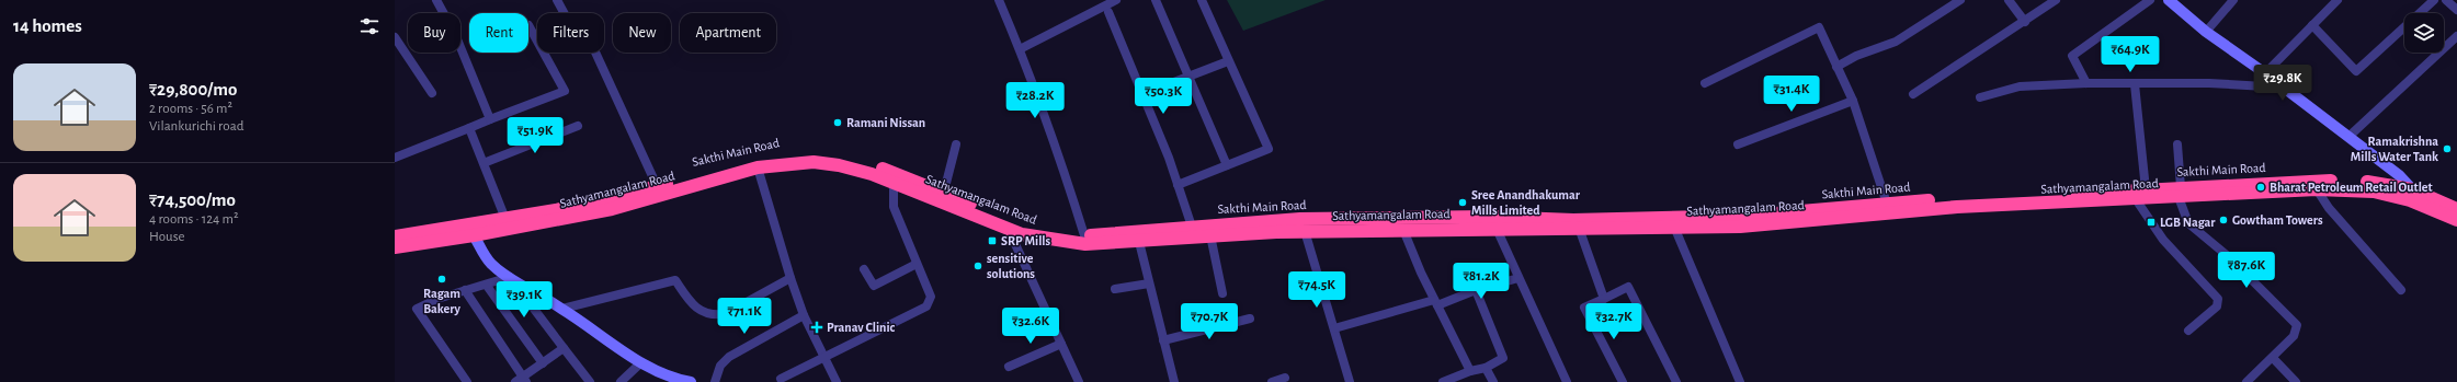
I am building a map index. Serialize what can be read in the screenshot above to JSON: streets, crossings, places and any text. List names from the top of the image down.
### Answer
{
  "streets": {
    "highway": ["Sakthi Main Road", "Sathyamangalam Road"]
  },
  "crossings": [
    ["Sakthi Main Road", "Sathyamangalam Road"]
  ],
  "places": {
    "other": [
      "Ramani Nissan",
      "Ramakrishna Mills Water Tank",
      "Bharat Petroleum Retail Outlet",
      "Sree Anandhakumar Mills Limited",
      "Gowtham Towers",
      "sensitive solutions",
      "Ragam Bakery"
    ],
    "transit": ["LGB Nagar", "SRP Mills"],
    "health": ["Pranav Clinic"]
  },
  "page": {
    "heading": "14 homes",
    "chip": [
      "Buy",
      "Rent",
      "Filters",
      "New",
      "Apartment"
    ],
    "price": [
      "₹64.9K",
      "₹29.8K",
      "₹31.4K",
      "₹50.3K",
      "₹28.2K",
      "₹51.9K",
      "₹87.6K",
      "₹81.2K",
      "₹74.5K",
      "₹39.1K",
      "₹71.1K",
      "₹70.7K",
      "₹32.7K",
      "₹32.6K"
    ],
    "list": [
      {
        "name": "₹29,800/mo",
        "note": "2 rooms · 56 m² · Vilankurichi road"
      },
      {
        "name": "₹74,500/mo",
        "note": "4 rooms · 124 m² · House"
      }
    ]
  }
}
